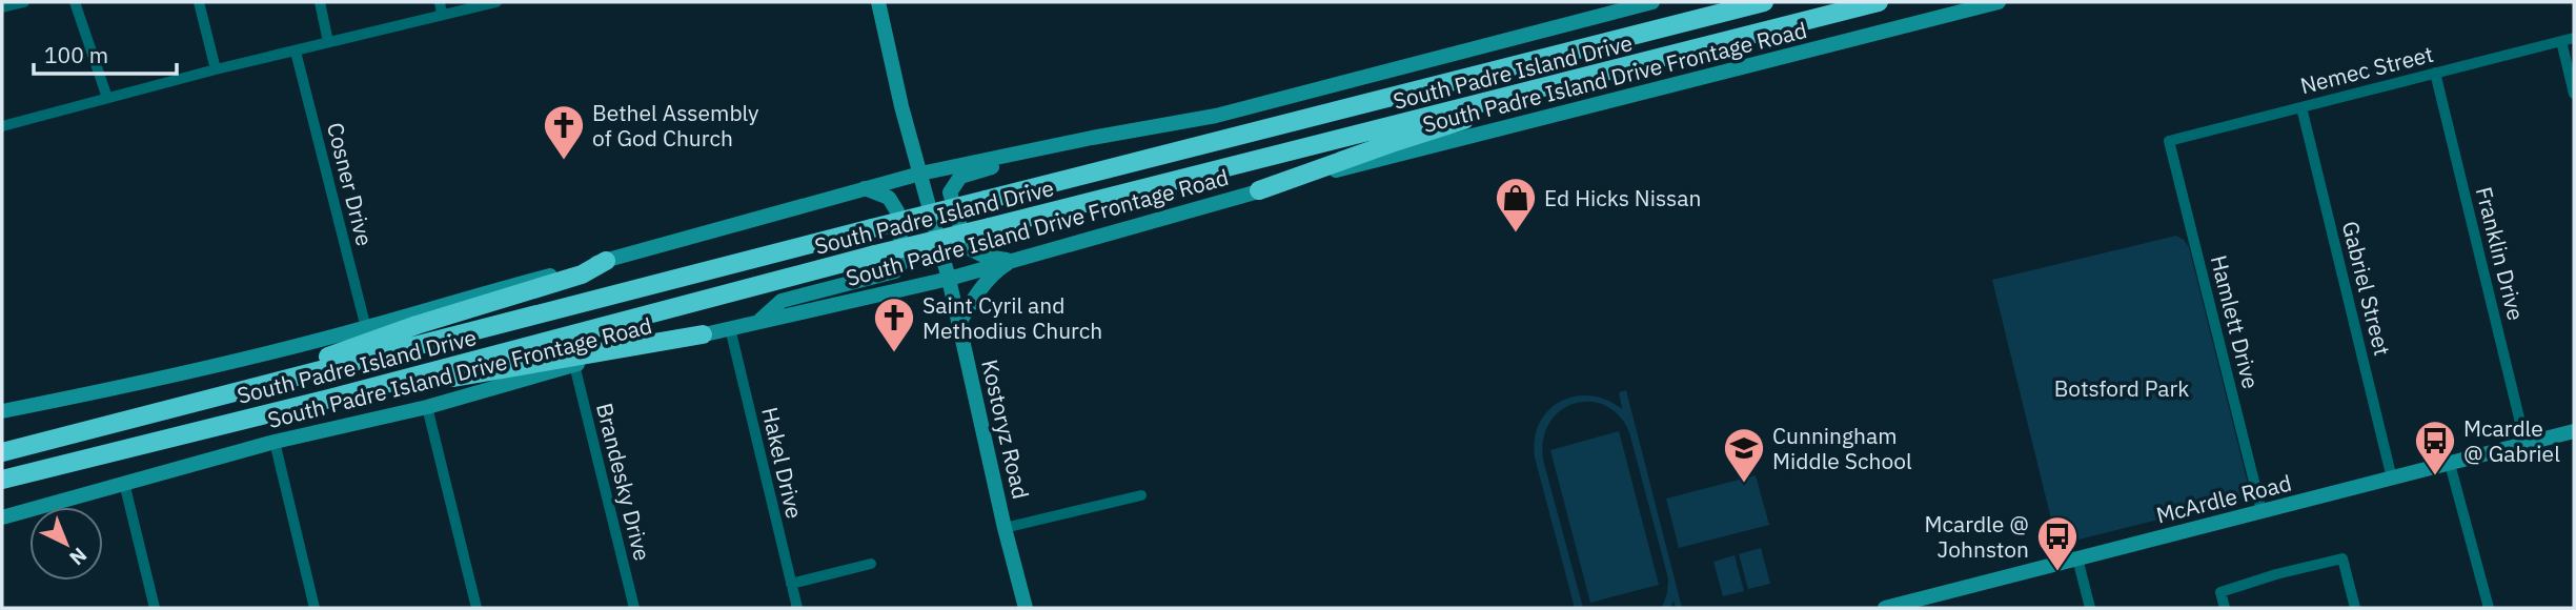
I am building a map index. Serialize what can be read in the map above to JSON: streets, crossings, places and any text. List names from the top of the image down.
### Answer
{
  "streets": {
    "highway": ["South Padre Island Drive"],
    "main road": ["South Padre Island Drive Frontage Road", "Kostoryz Road", "McArdle Road"],
    "street": [
      "Nemec Street",
      "Cosner Drive",
      "Franklin Drive",
      "Gabriel Street",
      "Hamlett Drive",
      "Hakel Drive",
      "Brandesky Drive"
    ]
  },
  "crossings": [
    ["Nemec Street", "Franklin Drive"],
    ["Nemec Street", "Gabriel Street"],
    ["Nemec Street", "Hamlett Drive"],
    ["South Padre Island Drive Frontage Road", "Kostoryz Road"],
    ["South Padre Island Drive Frontage Road", "Hakel Drive"],
    ["South Padre Island Drive Frontage Road", "Brandesky Drive"],
    ["Franklin Drive", "McArdle Road"],
    ["Gabriel Street", "McArdle Road"],
    ["Hamlett Drive", "McArdle Road"]
  ],
  "parks": ["Botsford Park"],
  "places": {
    "church": ["Bethel Assembly of God Church", "Saint Cyril and Methodius Church"],
    "shop": ["Ed Hicks Nissan"],
    "bus stop": ["Mcardle @ Gabriel", "Mcardle @ Johnston"],
    "school or university": ["Cunningham Middle School"]
  },
  "scale_bar": "100 m",
  "north": "bottom right"
}
